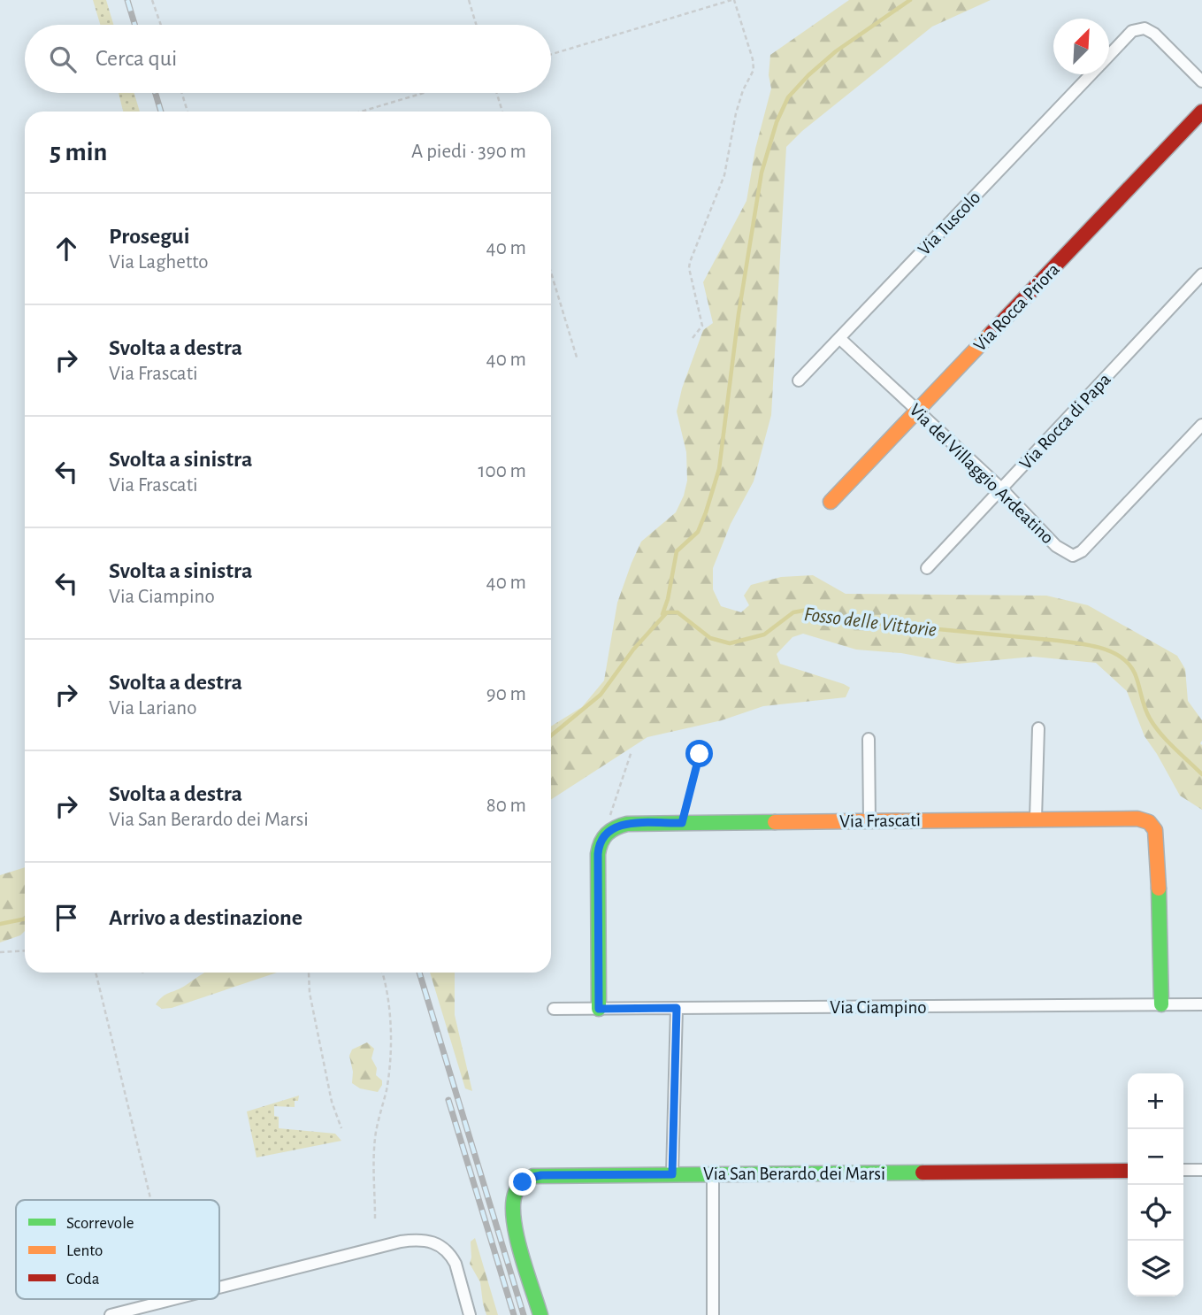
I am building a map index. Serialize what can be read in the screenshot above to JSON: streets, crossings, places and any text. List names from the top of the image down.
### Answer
{
  "streets": {
    "street": [
      "Via Tuscolo",
      "Via Rocca Priora",
      "Via Rocca di Papa",
      "Via del Villaggio Ardeatino",
      "Via Frascati",
      "Via Ciampino",
      "Via San Berardo dei Marsi"
    ]
  },
  "crossings": [
    ["Via Tuscolo", "Via del Villaggio Ardeatino"],
    ["Via Rocca Priora", "Via del Villaggio Ardeatino"],
    ["Via Rocca di Papa", "Via del Villaggio Ardeatino"],
    ["Via Frascati", "Via Ciampino"]
  ],
  "water": ["Fosso delle Vittorie"],
  "legend": ["Scorrevole", "Lento", "Coda"],
  "north": "top right",
  "page": {
    "search": "Cerca qui",
    "heading": ["5 min", "A piedi · 390 m"],
    "list": [
      ["Prosegui", "Via Laghetto", "40 m"],
      ["Svolta a destra", "Via Frascati", "40 m"],
      ["Svolta a sinistra", "Via Frascati", "100 m"],
      ["Svolta a sinistra", "Via Ciampino", "40 m"],
      ["Svolta a destra", "Via Lariano", "90 m"],
      ["Svolta a destra", "Via San Berardo dei Marsi", "80 m"],
      "Arrivo a destinazione"
    ],
    "map_buttons": ["+", "−"]
  }
}
